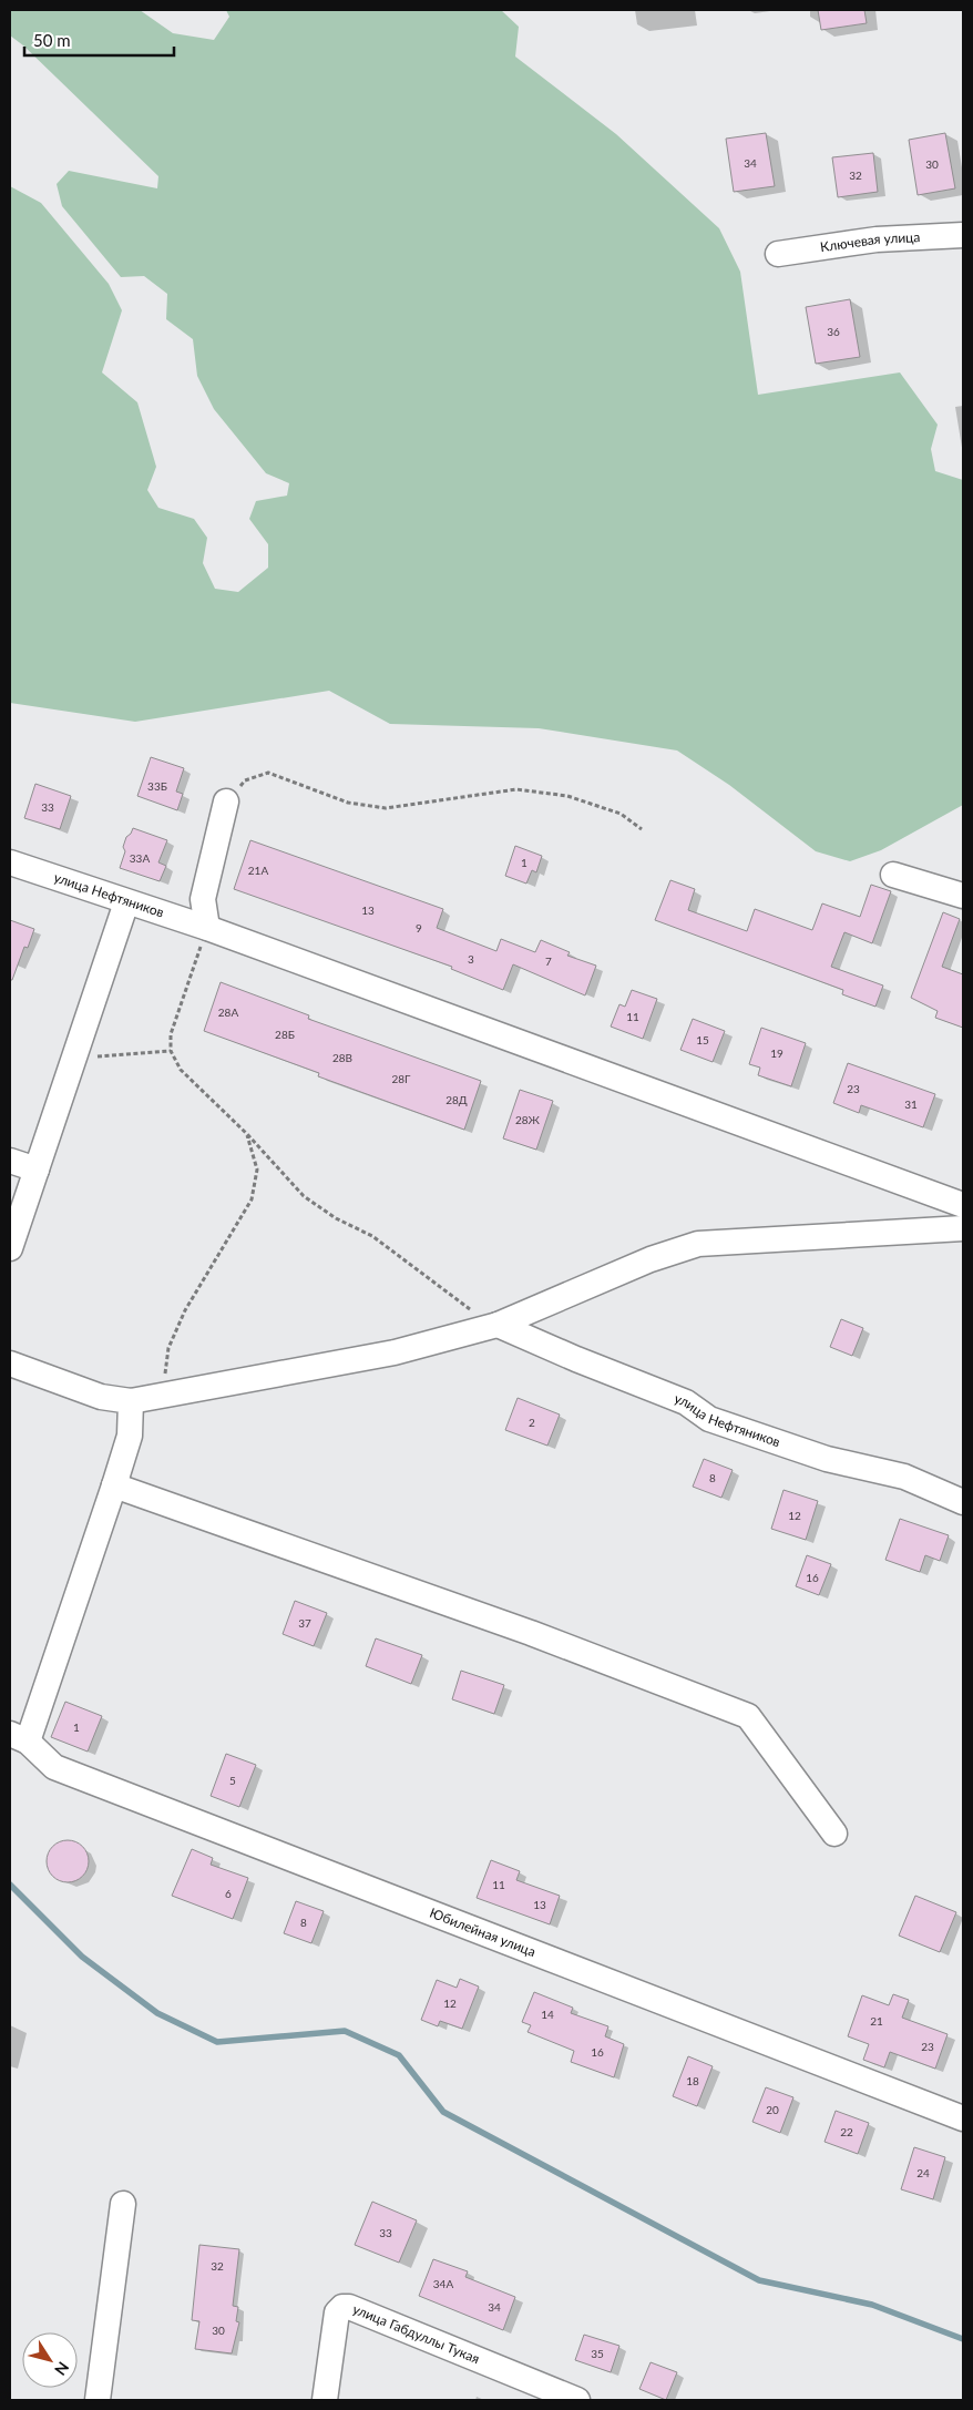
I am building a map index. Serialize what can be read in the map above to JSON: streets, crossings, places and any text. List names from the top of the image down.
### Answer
{
  "streets": {
    "street": [
      "Ключевая улица",
      "улица Нефтяников",
      "Юбилейная улица",
      "улица Габдуллы Тукая"
    ]
  },
  "house_numbers": [
    "34",
    "30",
    "32",
    "36",
    "33Б",
    "33",
    "33А",
    "1",
    "21А",
    "13",
    "9",
    "3",
    "7",
    "28А",
    "11",
    "28Б",
    "15",
    "19",
    "28В",
    "28Г",
    "23",
    "28Д",
    "31",
    "28Ж",
    "2",
    "8",
    "12",
    "16",
    "37",
    "1",
    "5",
    "11",
    "6",
    "13",
    "8",
    "12",
    "14",
    "21",
    "23",
    "16",
    "18",
    "20",
    "22",
    "24",
    "33",
    "32",
    "34А",
    "34",
    "30",
    "35"
  ],
  "scale_bar": "50 m",
  "north": "bottom right"
}
